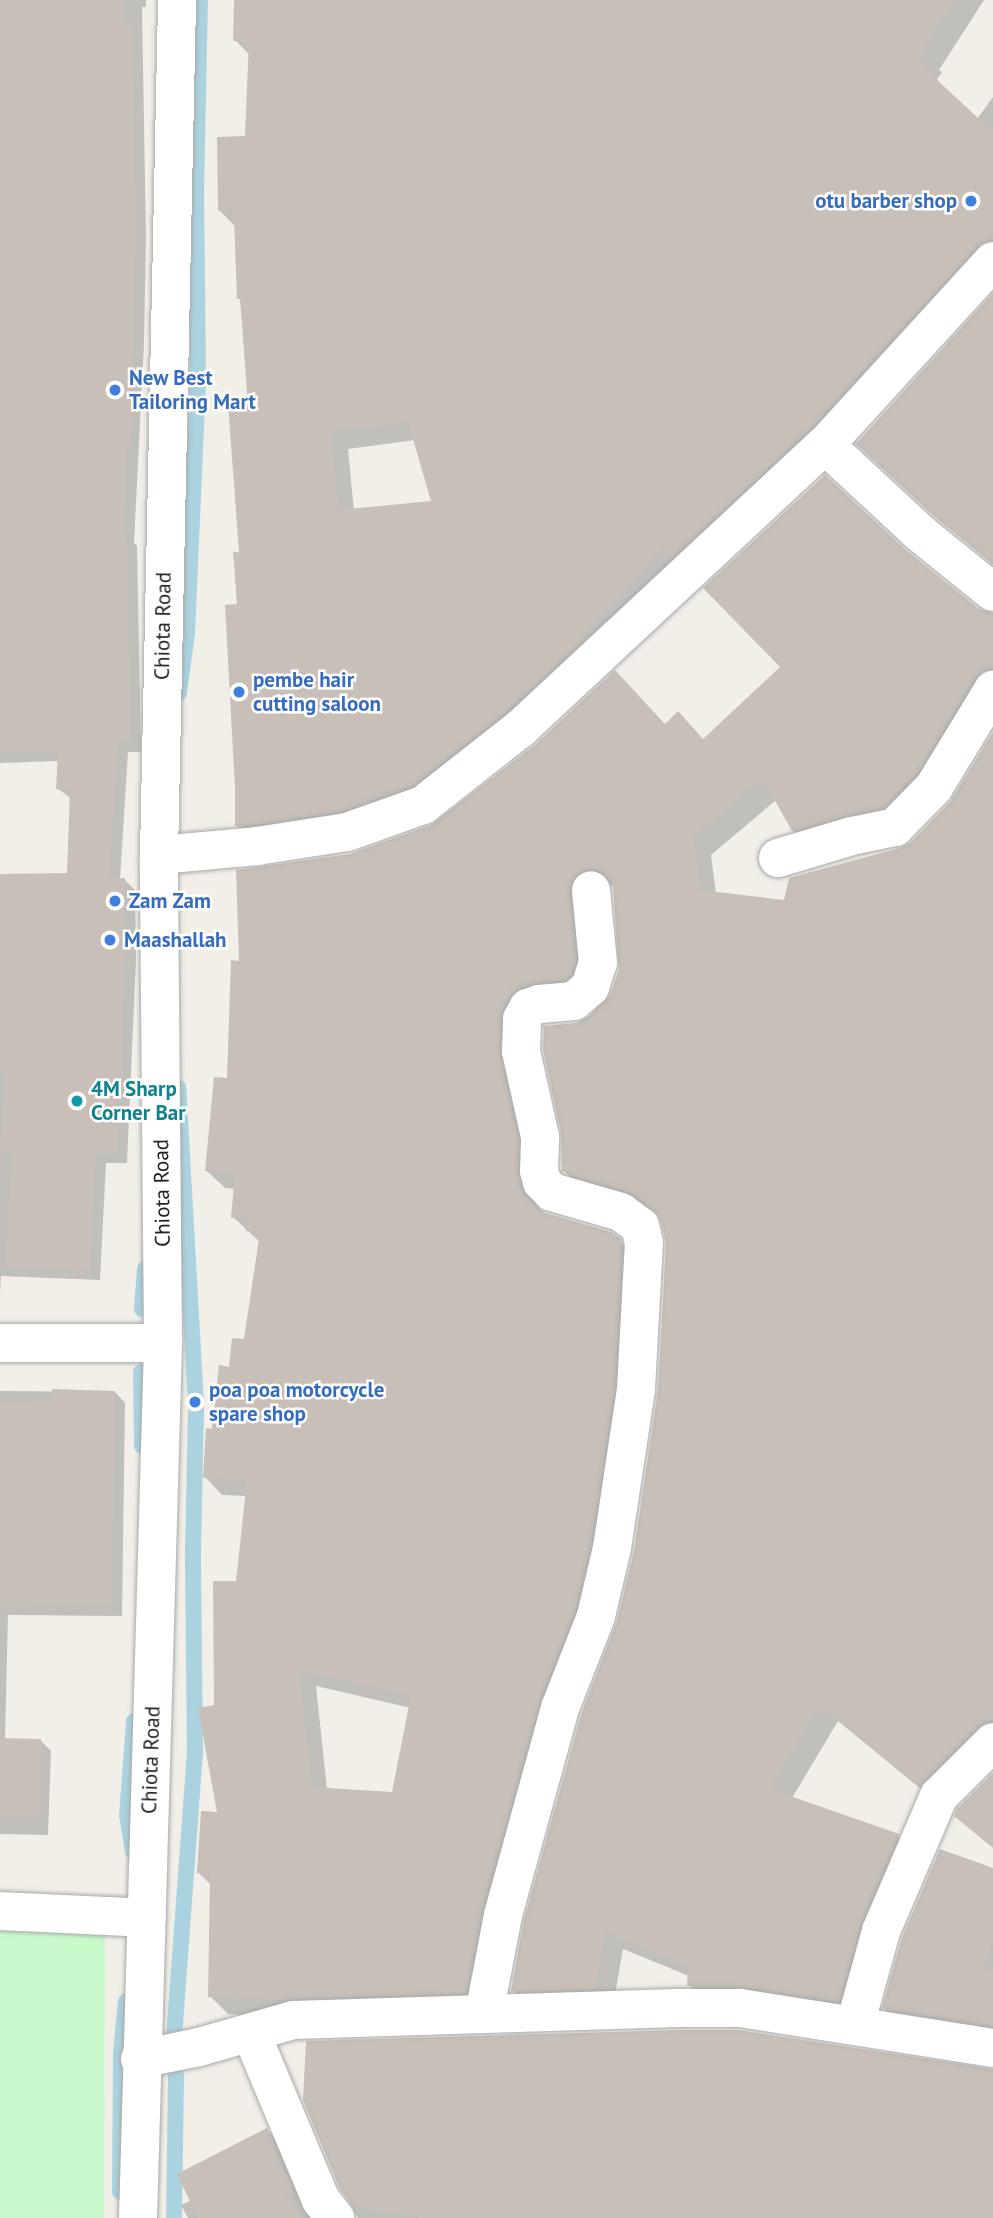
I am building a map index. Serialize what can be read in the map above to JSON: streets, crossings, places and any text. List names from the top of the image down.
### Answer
{
  "streets": {
    "street": ["Chiota Road"]
  },
  "places": [
    "otu barber shop",
    "New Best Tailoring Mart",
    "pembe hair cutting saloon",
    "Zam Zam",
    "Maashallah",
    "4M Sharp Corner Bar",
    "poa poa motorcycle spare shop"
  ]
}
